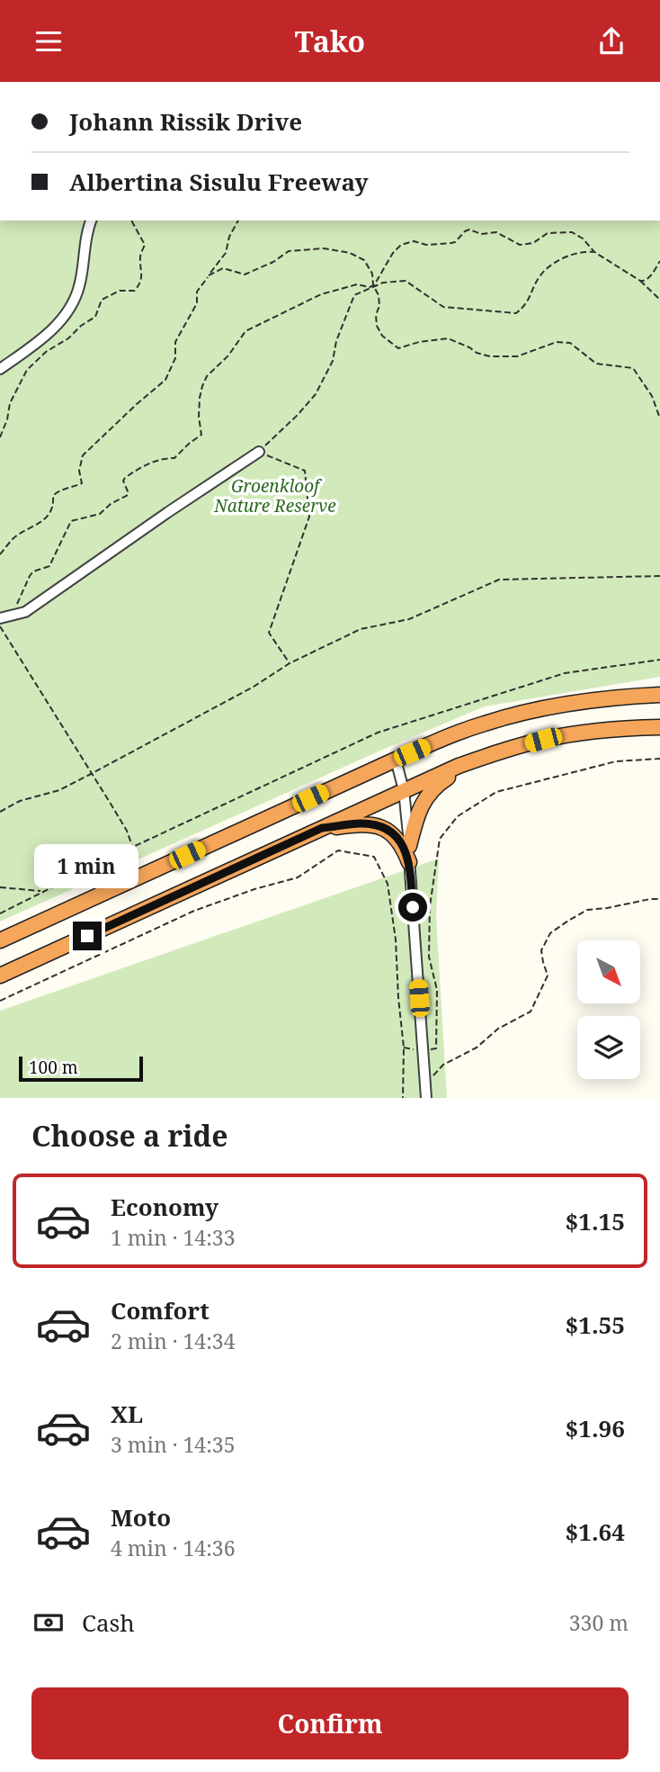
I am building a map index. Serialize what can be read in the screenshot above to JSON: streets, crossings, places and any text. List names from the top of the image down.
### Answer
{
  "parks": ["Groenkloof Nature Reserve"],
  "scale_bar": "100 m",
  "north": "bottom right",
  "page": {
    "header": "Tako",
    "banner": ["Johann Rissik Drive", "Albertina Sisulu Freeway"],
    "bubble": "1 min",
    "scale": "100 m",
    "heading": "Choose a ride",
    "list": [
      {
        "name": "Economy",
        "note": "1 min · 14:33",
        "value": "$1.15"
      },
      {
        "name": "Comfort",
        "note": "2 min · 14:34",
        "value": "$1.55"
      },
      {
        "name": "XL",
        "note": "3 min · 14:35",
        "value": "$1.96"
      },
      {
        "name": "Moto",
        "note": "4 min · 14:36",
        "value": "$1.64"
      }
    ],
    "pay": ["Cash", "330 m"],
    "buttons": "Confirm"
  }
}
